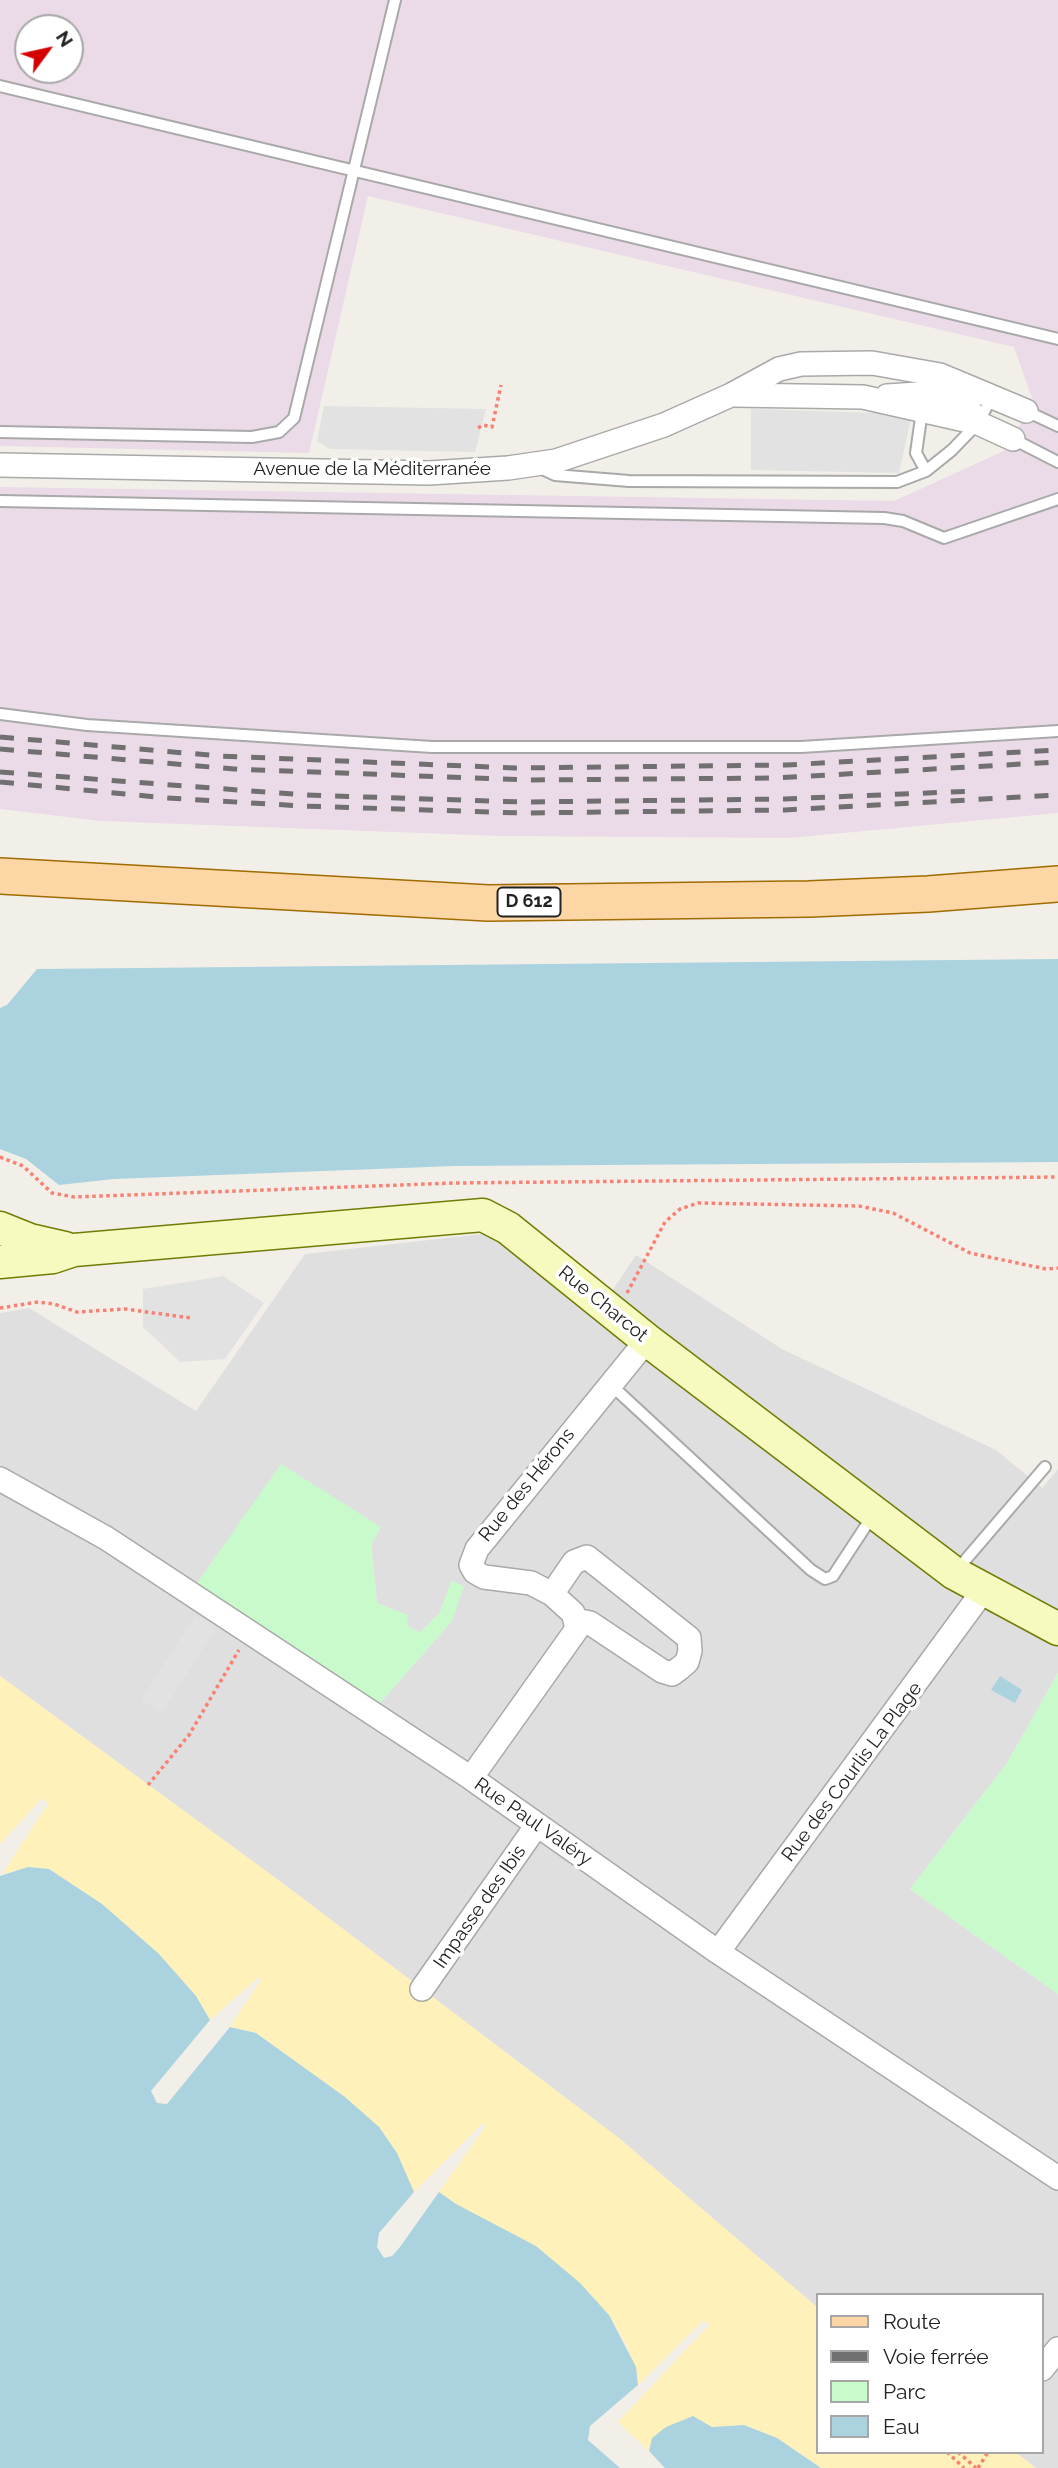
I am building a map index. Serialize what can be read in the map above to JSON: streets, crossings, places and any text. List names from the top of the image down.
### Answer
{
  "streets": {
    "main road": ["D 612"],
    "street": [
      "Avenue de la Méditerranée",
      "Rue Charcot",
      "Rue des Hérons",
      "Rue des Courlis La Plage",
      "Rue Paul Valéry",
      "Impasse des Ibis"
    ]
  },
  "crossings": [
    ["Rue Charcot", "Rue des Hérons"],
    ["Rue Charcot", "Rue des Courlis La Plage"],
    ["Rue des Courlis La Plage", "Rue Paul Valéry"],
    ["Rue Paul Valéry", "Impasse des Ibis"]
  ],
  "legend": [
    "Route",
    "Voie ferrée",
    "Parc",
    "Eau"
  ],
  "north": "top right"
}
